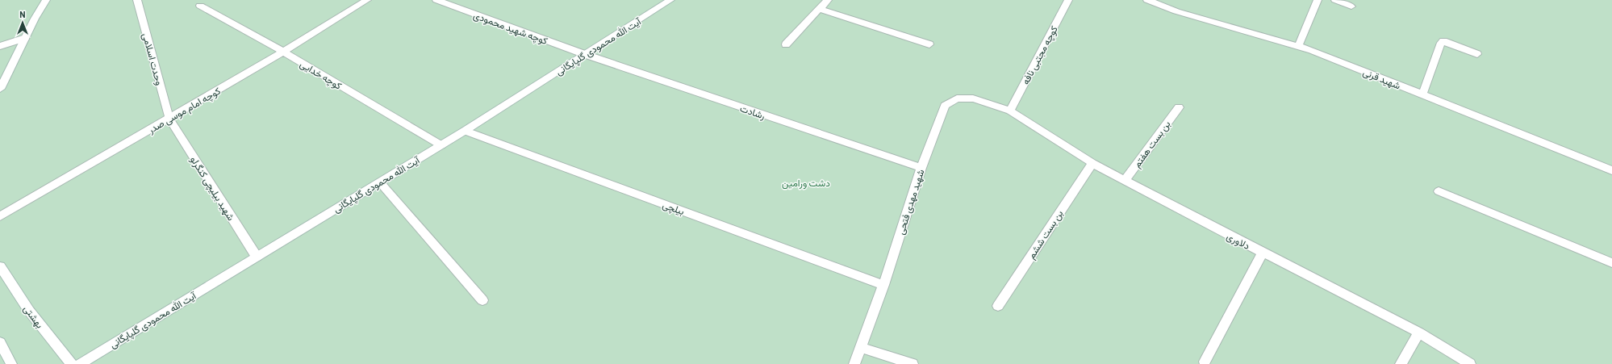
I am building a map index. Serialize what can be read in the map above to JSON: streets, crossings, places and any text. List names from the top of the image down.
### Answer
{
  "streets": {
    "street": [
      "کوچه شهید محمودی",
      "آیت الله محمودی گلپایگانی",
      "کوچه مجتبی نافه",
      "وحدت اسلامی",
      "کوچه خدایی",
      "شهید قرنی",
      "کوچه امام موسی صدر",
      "رشادت",
      "بن بست هفتم",
      "شهید بیلیچی کنگرلو",
      "شهید مهدی فتحی",
      "بیلچی",
      "بن بست ششم",
      "دلاوری",
      "بهشتی"
    ]
  },
  "crossings": [
    ["کوچه شهید محمودی", "آیت الله محمودی گلپایگانی"],
    ["کوچه شهید محمودی", "رشادت"],
    ["آیت الله محمودی گلپایگانی", "کوچه خدایی"],
    ["آیت الله محمودی گلپایگانی", "رشادت"],
    ["آیت الله محمودی گلپایگانی", "شهید بیلیچی کنگرلو"],
    ["آیت الله محمودی گلپایگانی", "بیلچی"],
    ["کوچه مجتبی نافه", "شهید مهدی فتحی"],
    ["کوچه مجتبی نافه", "دلاوری"],
    ["وحدت اسلامی", "کوچه امام موسی صدر"],
    ["وحدت اسلامی", "شهید بیلیچی کنگرلو"],
    ["کوچه خدایی", "کوچه امام موسی صدر"],
    ["کوچه امام موسی صدر", "شهید بیلیچی کنگرلو"],
    ["رشادت", "شهید مهدی فتحی"],
    ["بن بست هفتم", "دلاوری"],
    ["شهید مهدی فتحی", "بیلچی"],
    ["شهید مهدی فتحی", "دلاوری"],
    ["بن بست ششم", "دلاوری"]
  ],
  "parks": ["دشت ورامین"],
  "north": "top"
}
